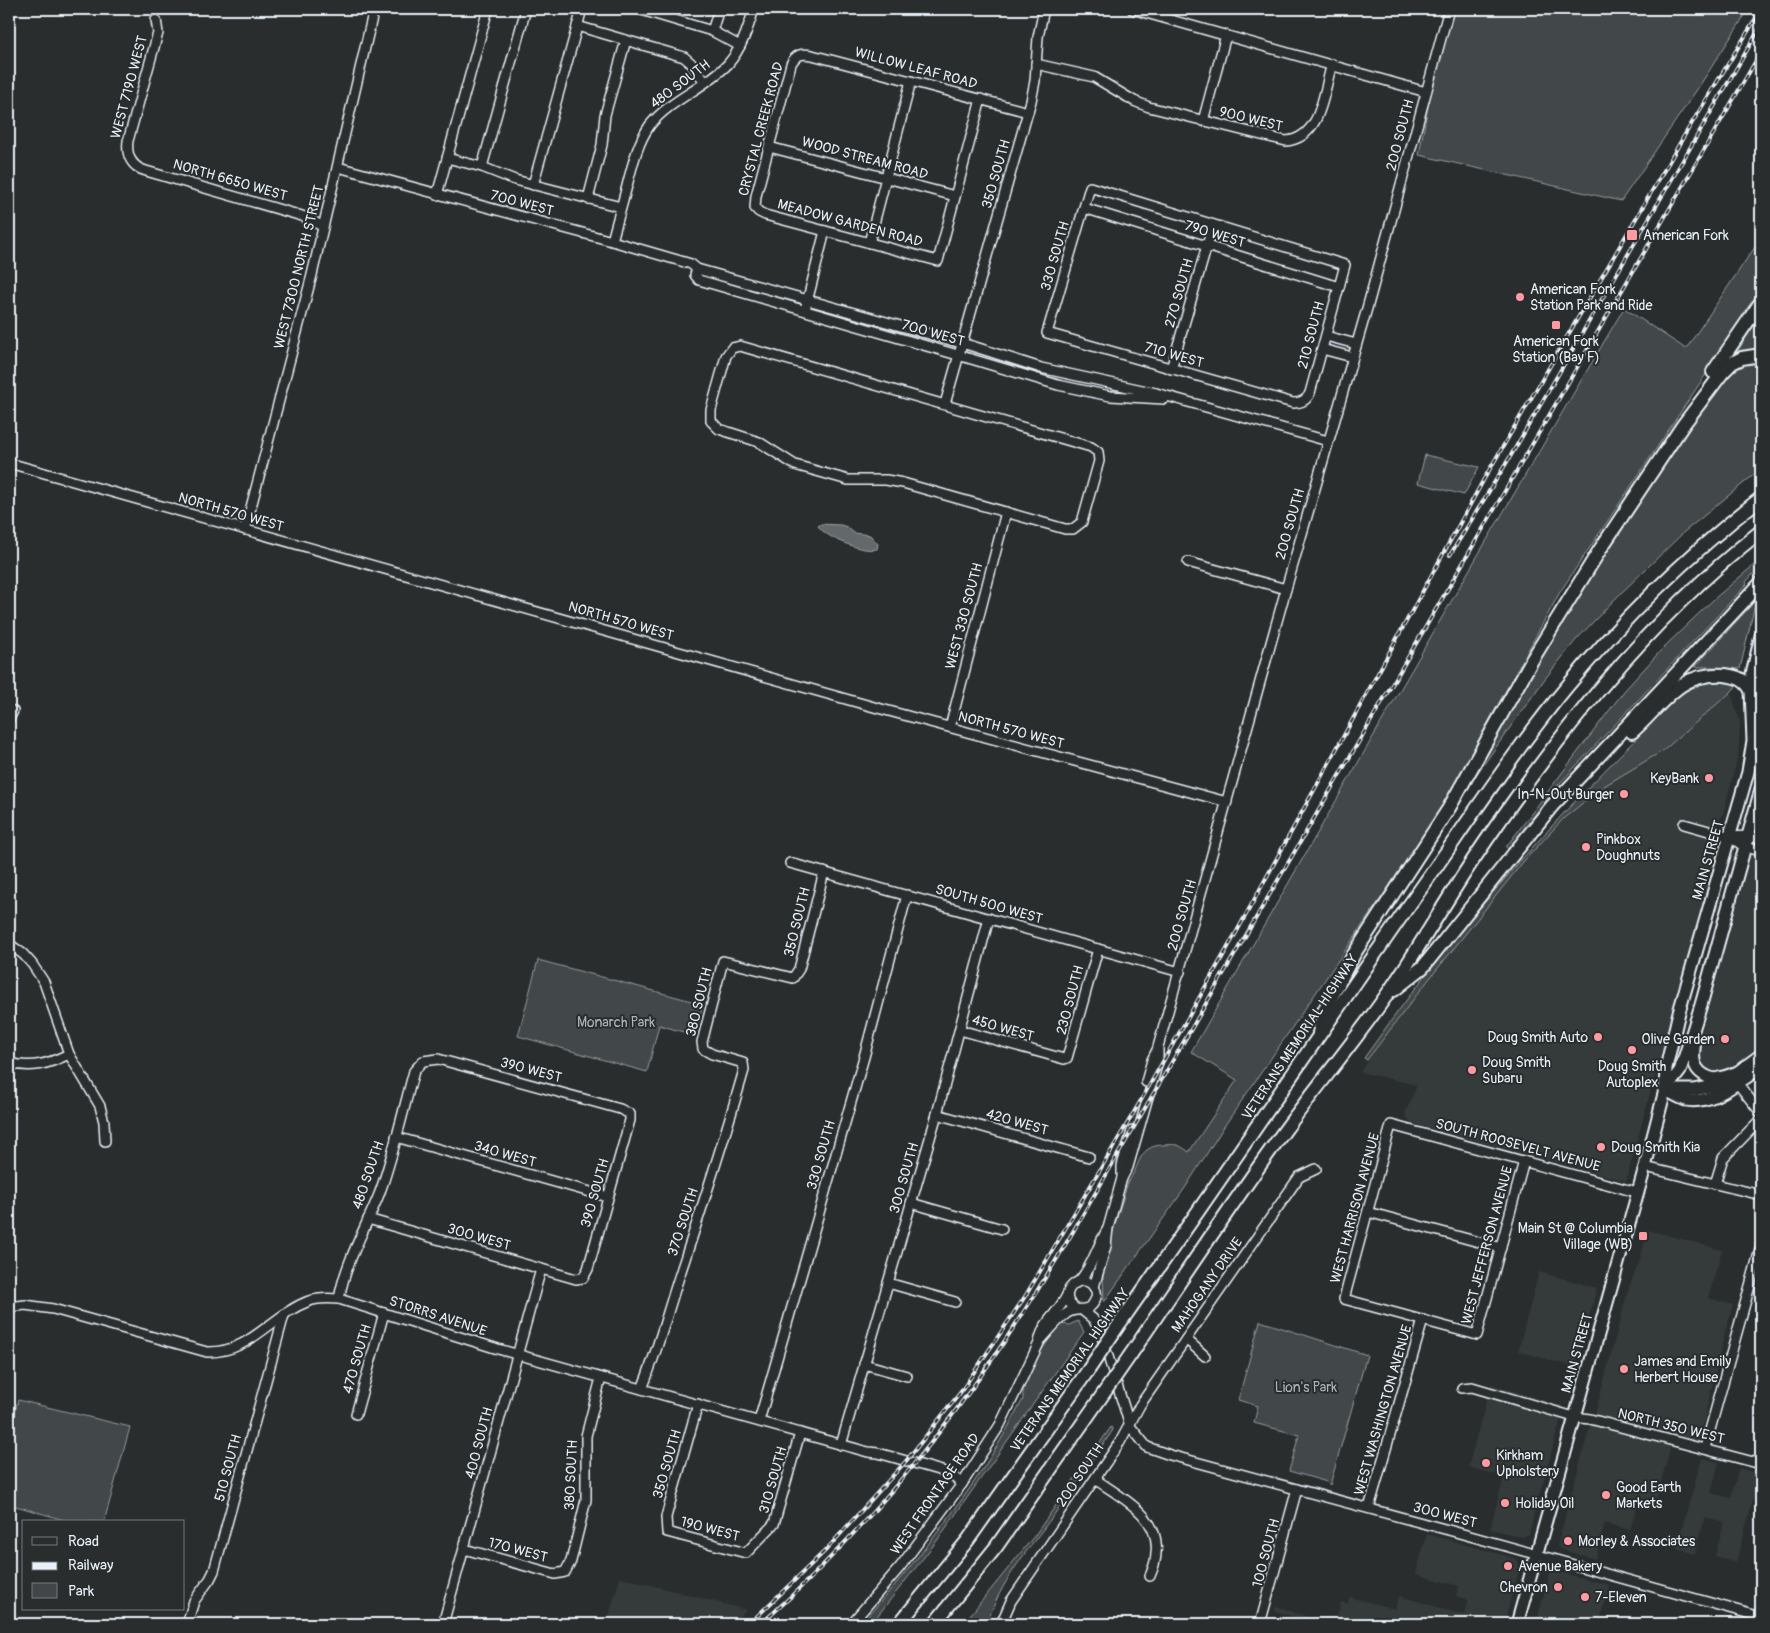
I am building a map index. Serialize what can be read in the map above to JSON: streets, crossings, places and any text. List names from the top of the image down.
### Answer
{
  "streets": {
    "highway": ["VETERANS MEMORIAL HIGHWAY"],
    "main road": ["MAIN STREET"],
    "street": [
      "WILLOW LEAF ROAD",
      "480 SOUTH",
      "WEST 7190 WEST",
      "900 WEST",
      "CRYSTAL CREEK ROAD",
      "200 SOUTH",
      "WOOD STREAM ROAD",
      "350 SOUTH",
      "NORTH 6650 WEST",
      "700 WEST",
      "MEADOW GARDEN ROAD",
      "790 WEST",
      "330 SOUTH",
      "WEST 7300 NORTH STREET",
      "270 SOUTH",
      "210 SOUTH",
      "710 WEST",
      "NORTH 570 WEST",
      "WEST 330 SOUTH",
      "SOUTH 500 WEST",
      "230 SOUTH",
      "380 SOUTH",
      "450 WEST",
      "390 WEST",
      "420 WEST",
      "SOUTH ROOSEVELT AVENUE",
      "340 WEST",
      "300 SOUTH",
      "390 SOUTH",
      "WEST HARRISON AVENUE",
      "370 SOUTH",
      "300 WEST",
      "WEST JEFFERSON AVENUE",
      "MAHOGANY DRIVE",
      "STORRS AVENUE",
      "470 SOUTH",
      "WEST WASHINGTON AVENUE",
      "NORTH 350 WEST",
      "400 SOUTH",
      "510 SOUTH",
      "310 SOUTH",
      "WEST FRONTAGE ROAD",
      "190 WEST",
      "170 WEST",
      "100 SOUTH"
    ]
  },
  "crossings": [
    ["WILLOW LEAF ROAD", "CRYSTAL CREEK ROAD"],
    ["WILLOW LEAF ROAD", "350 SOUTH"],
    ["480 SOUTH", "700 WEST"],
    ["480 SOUTH", "390 WEST"],
    ["480 SOUTH", "340 WEST"],
    ["480 SOUTH", "300 WEST"],
    ["480 SOUTH", "STORRS AVENUE"],
    ["WEST 7190 WEST", "NORTH 6650 WEST"],
    ["900 WEST", "350 SOUTH"],
    ["CRYSTAL CREEK ROAD", "WOOD STREAM ROAD"],
    ["CRYSTAL CREEK ROAD", "MEADOW GARDEN ROAD"],
    ["200 SOUTH", "700 WEST"],
    ["200 SOUTH", "NORTH 570 WEST"],
    ["200 SOUTH", "SOUTH 500 WEST"],
    ["200 SOUTH", "300 WEST"],
    ["200 SOUTH", "MAHOGANY DRIVE"],
    ["200 SOUTH", "WEST FRONTAGE ROAD"],
    ["WOOD STREAM ROAD", "MEADOW GARDEN ROAD"],
    ["350 SOUTH", "700 WEST"],
    ["350 SOUTH", "SOUTH 500 WEST"],
    ["350 SOUTH", "380 SOUTH"],
    ["350 SOUTH", "STORRS AVENUE"],
    ["350 SOUTH", "190 WEST"],
    ["NORTH 6650 WEST", "WEST 7300 NORTH STREET"],
    ["700 WEST", "WEST 7300 NORTH STREET"],
    ["790 WEST", "330 SOUTH"],
    ["790 WEST", "270 SOUTH"],
    ["790 WEST", "210 SOUTH"],
    ["330 SOUTH", "710 WEST"],
    ["330 SOUTH", "SOUTH 500 WEST"],
    ["330 SOUTH", "STORRS AVENUE"],
    ["WEST 7300 NORTH STREET", "NORTH 570 WEST"],
    ["270 SOUTH", "710 WEST"],
    ["210 SOUTH", "710 WEST"],
    ["NORTH 570 WEST", "WEST 330 SOUTH"],
    ["MAIN STREET", "SOUTH ROOSEVELT AVENUE"],
    ["MAIN STREET", "300 WEST"],
    ["MAIN STREET", "NORTH 350 WEST"],
    ["SOUTH 500 WEST", "230 SOUTH"],
    ["SOUTH 500 WEST", "300 SOUTH"],
    ["230 SOUTH", "450 WEST"],
    ["380 SOUTH", "370 SOUTH"],
    ["380 SOUTH", "STORRS AVENUE"],
    ["380 SOUTH", "170 WEST"],
    ["450 WEST", "300 SOUTH"],
    ["390 WEST", "390 SOUTH"],
    ["420 WEST", "300 SOUTH"],
    ["SOUTH ROOSEVELT AVENUE", "WEST HARRISON AVENUE"],
    ["SOUTH ROOSEVELT AVENUE", "WEST JEFFERSON AVENUE"],
    ["340 WEST", "390 SOUTH"],
    ["300 SOUTH", "STORRS AVENUE"],
    ["390 SOUTH", "300 WEST"],
    ["WEST HARRISON AVENUE", "WEST JEFFERSON AVENUE"],
    ["WEST HARRISON AVENUE", "WEST WASHINGTON AVENUE"],
    ["370 SOUTH", "STORRS AVENUE"],
    ["300 WEST", "MAHOGANY DRIVE"],
    ["300 WEST", "WEST WASHINGTON AVENUE"],
    ["300 WEST", "400 SOUTH"],
    ["300 WEST", "100 SOUTH"],
    ["WEST JEFFERSON AVENUE", "WEST WASHINGTON AVENUE"],
    ["STORRS AVENUE", "470 SOUTH"],
    ["STORRS AVENUE", "400 SOUTH"],
    ["STORRS AVENUE", "510 SOUTH"],
    ["STORRS AVENUE", "310 SOUTH"],
    ["STORRS AVENUE", "WEST FRONTAGE ROAD"],
    ["400 SOUTH", "170 WEST"],
    ["310 SOUTH", "190 WEST"]
  ],
  "parks": ["Monarch Park", "Lion's Park"],
  "places": {
    "transit": ["American Fork", "American Fork Station (Bay F)", "Main St @ Columbia Village (WB)"],
    "other": [
      "American Fork Station Park and Ride",
      "KeyBank",
      "In-N-Out Burger",
      "Pinkbox Doughnuts",
      "Doug Smith Auto",
      "Olive Garden",
      "Doug Smith Autoplex",
      "Doug Smith Subaru",
      "Doug Smith Kia",
      "James and Emily Herbert House",
      "Kirkham Upholstery",
      "Good Earth Markets",
      "Holiday Oil",
      "Morley & Associates",
      "Avenue Bakery",
      "Chevron",
      "7-Eleven"
    ]
  },
  "legend": ["Road", "Railway", "Park"]
}
